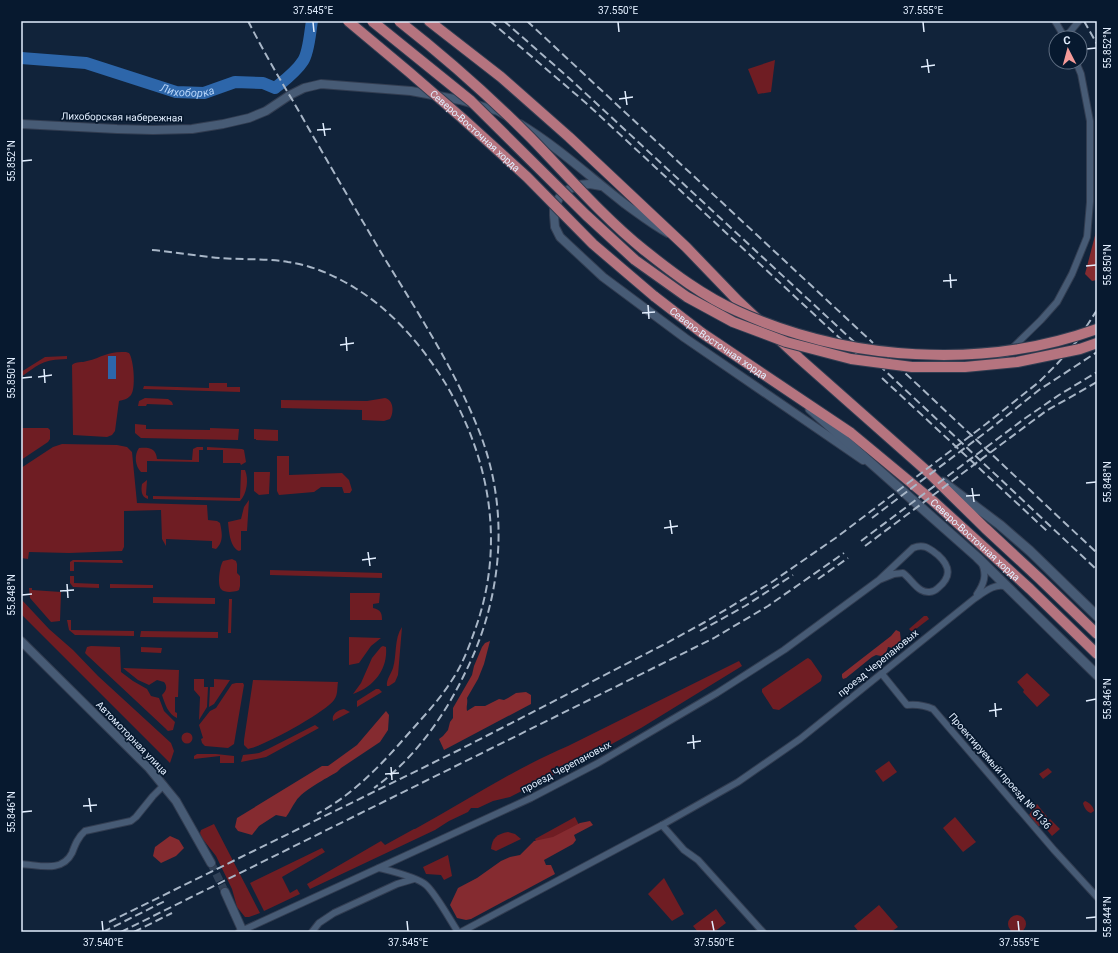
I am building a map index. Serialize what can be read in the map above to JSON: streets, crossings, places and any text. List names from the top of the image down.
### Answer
{
  "streets": {
    "main road": ["Северо-Восточная хорда"],
    "street": [
      "Лихоборская набережная",
      "проезд Черепановых",
      "Автомоторная улица",
      "Проектируемый проезд № 6136"
    ]
  },
  "crossings": [
    ["Лихоборская набережная", "Северо-Восточная хорда"],
    ["проезд Черепановых", "Проектируемый проезд № 6136"]
  ],
  "water": ["Лихоборка"],
  "north": "top",
  "coordinates": [
    "37.545°E",
    "37.550°E",
    "37.555°E",
    "55.852°N",
    "55.850°N",
    "55.848°N",
    "55.846°N",
    "55.844°N",
    "37.540°E"
  ]
}
